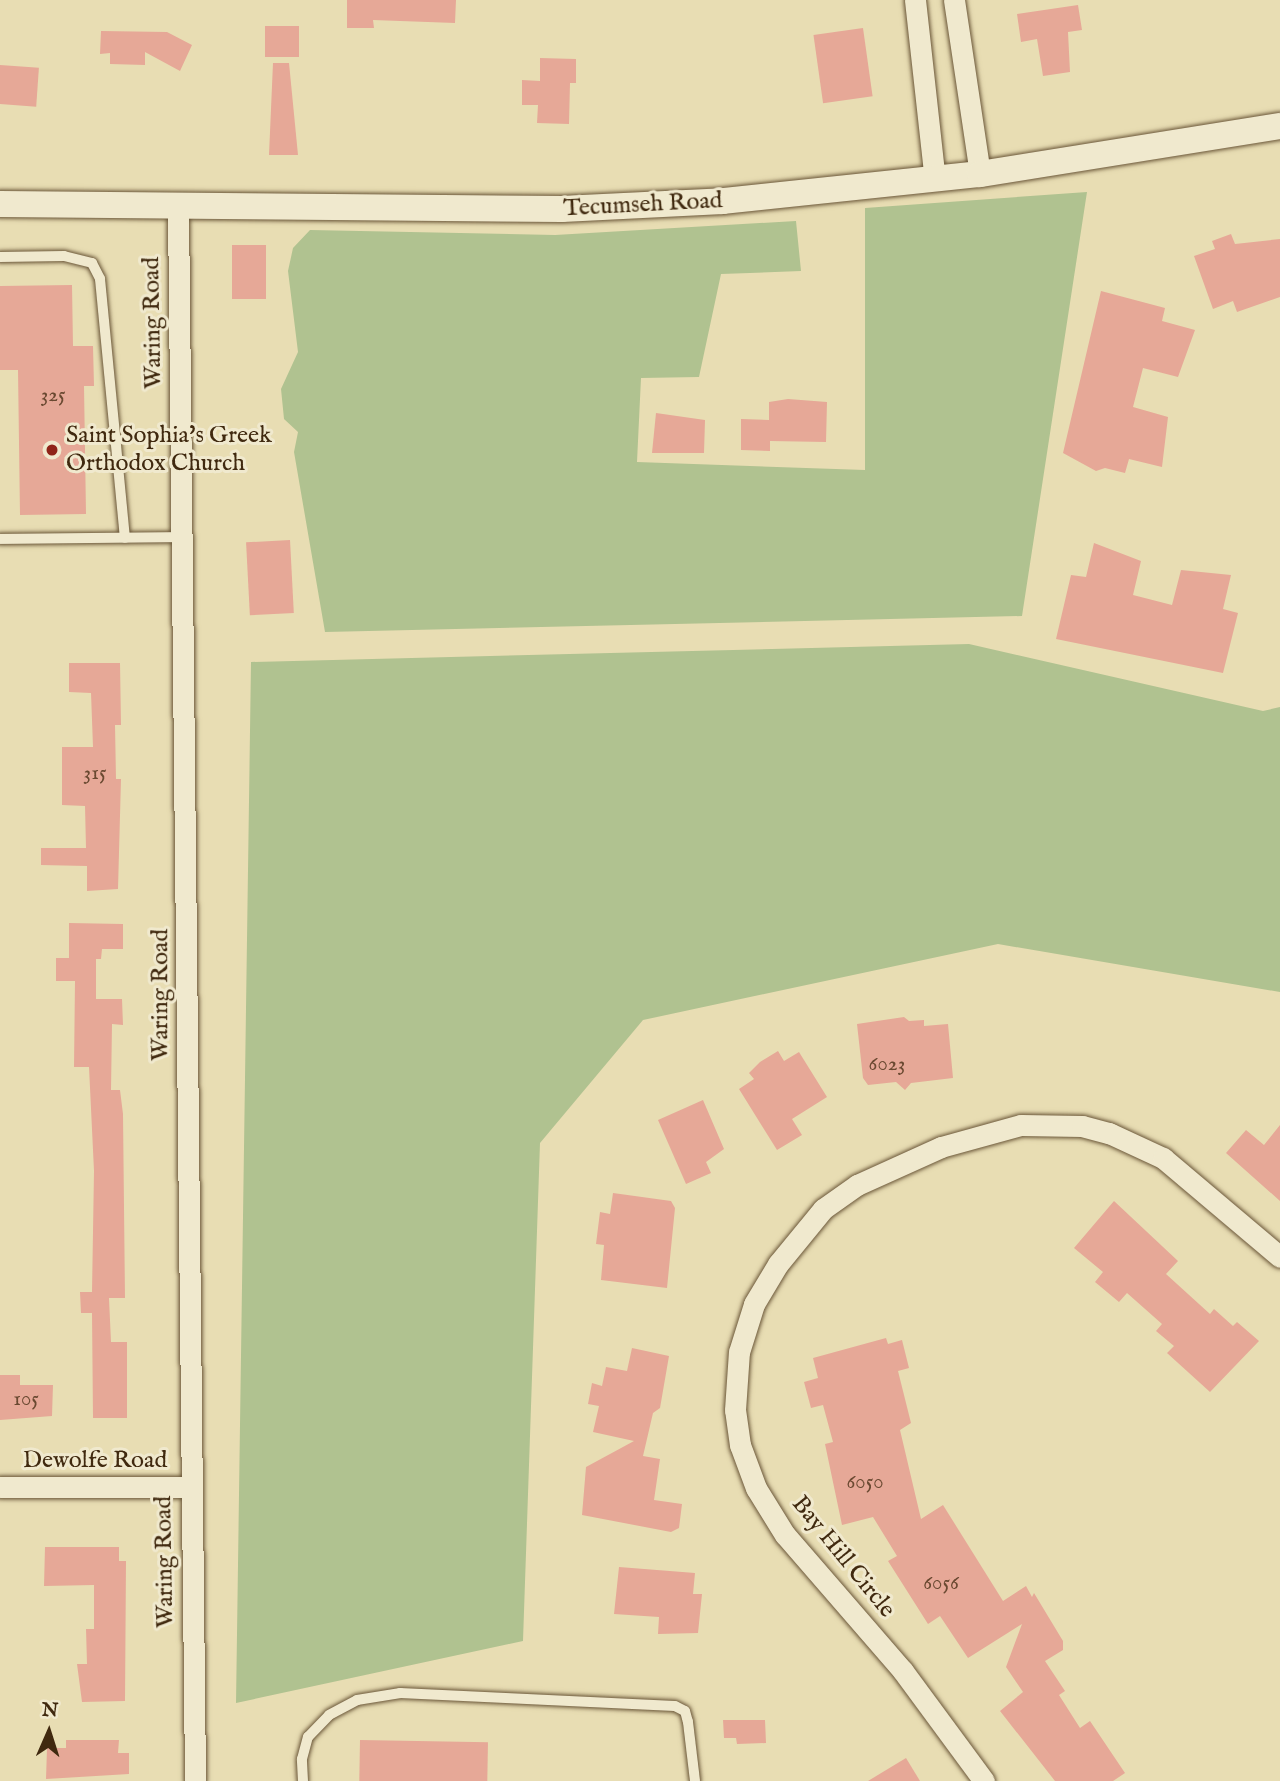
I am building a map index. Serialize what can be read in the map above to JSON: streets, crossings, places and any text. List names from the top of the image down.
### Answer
{
  "streets": {
    "street": [
      "Tecumseh Road",
      "Waring Road",
      "Dewolfe Road",
      "Bay Hill Circle"
    ]
  },
  "crossings": [
    ["Tecumseh Road", "Waring Road"],
    ["Waring Road", "Dewolfe Road"]
  ],
  "places": ["Saint Sophia's Greek Orthodox Church"],
  "house_numbers": [
    "325",
    "315",
    "6023",
    "105",
    "6050",
    "6056"
  ],
  "north": "top"
}
